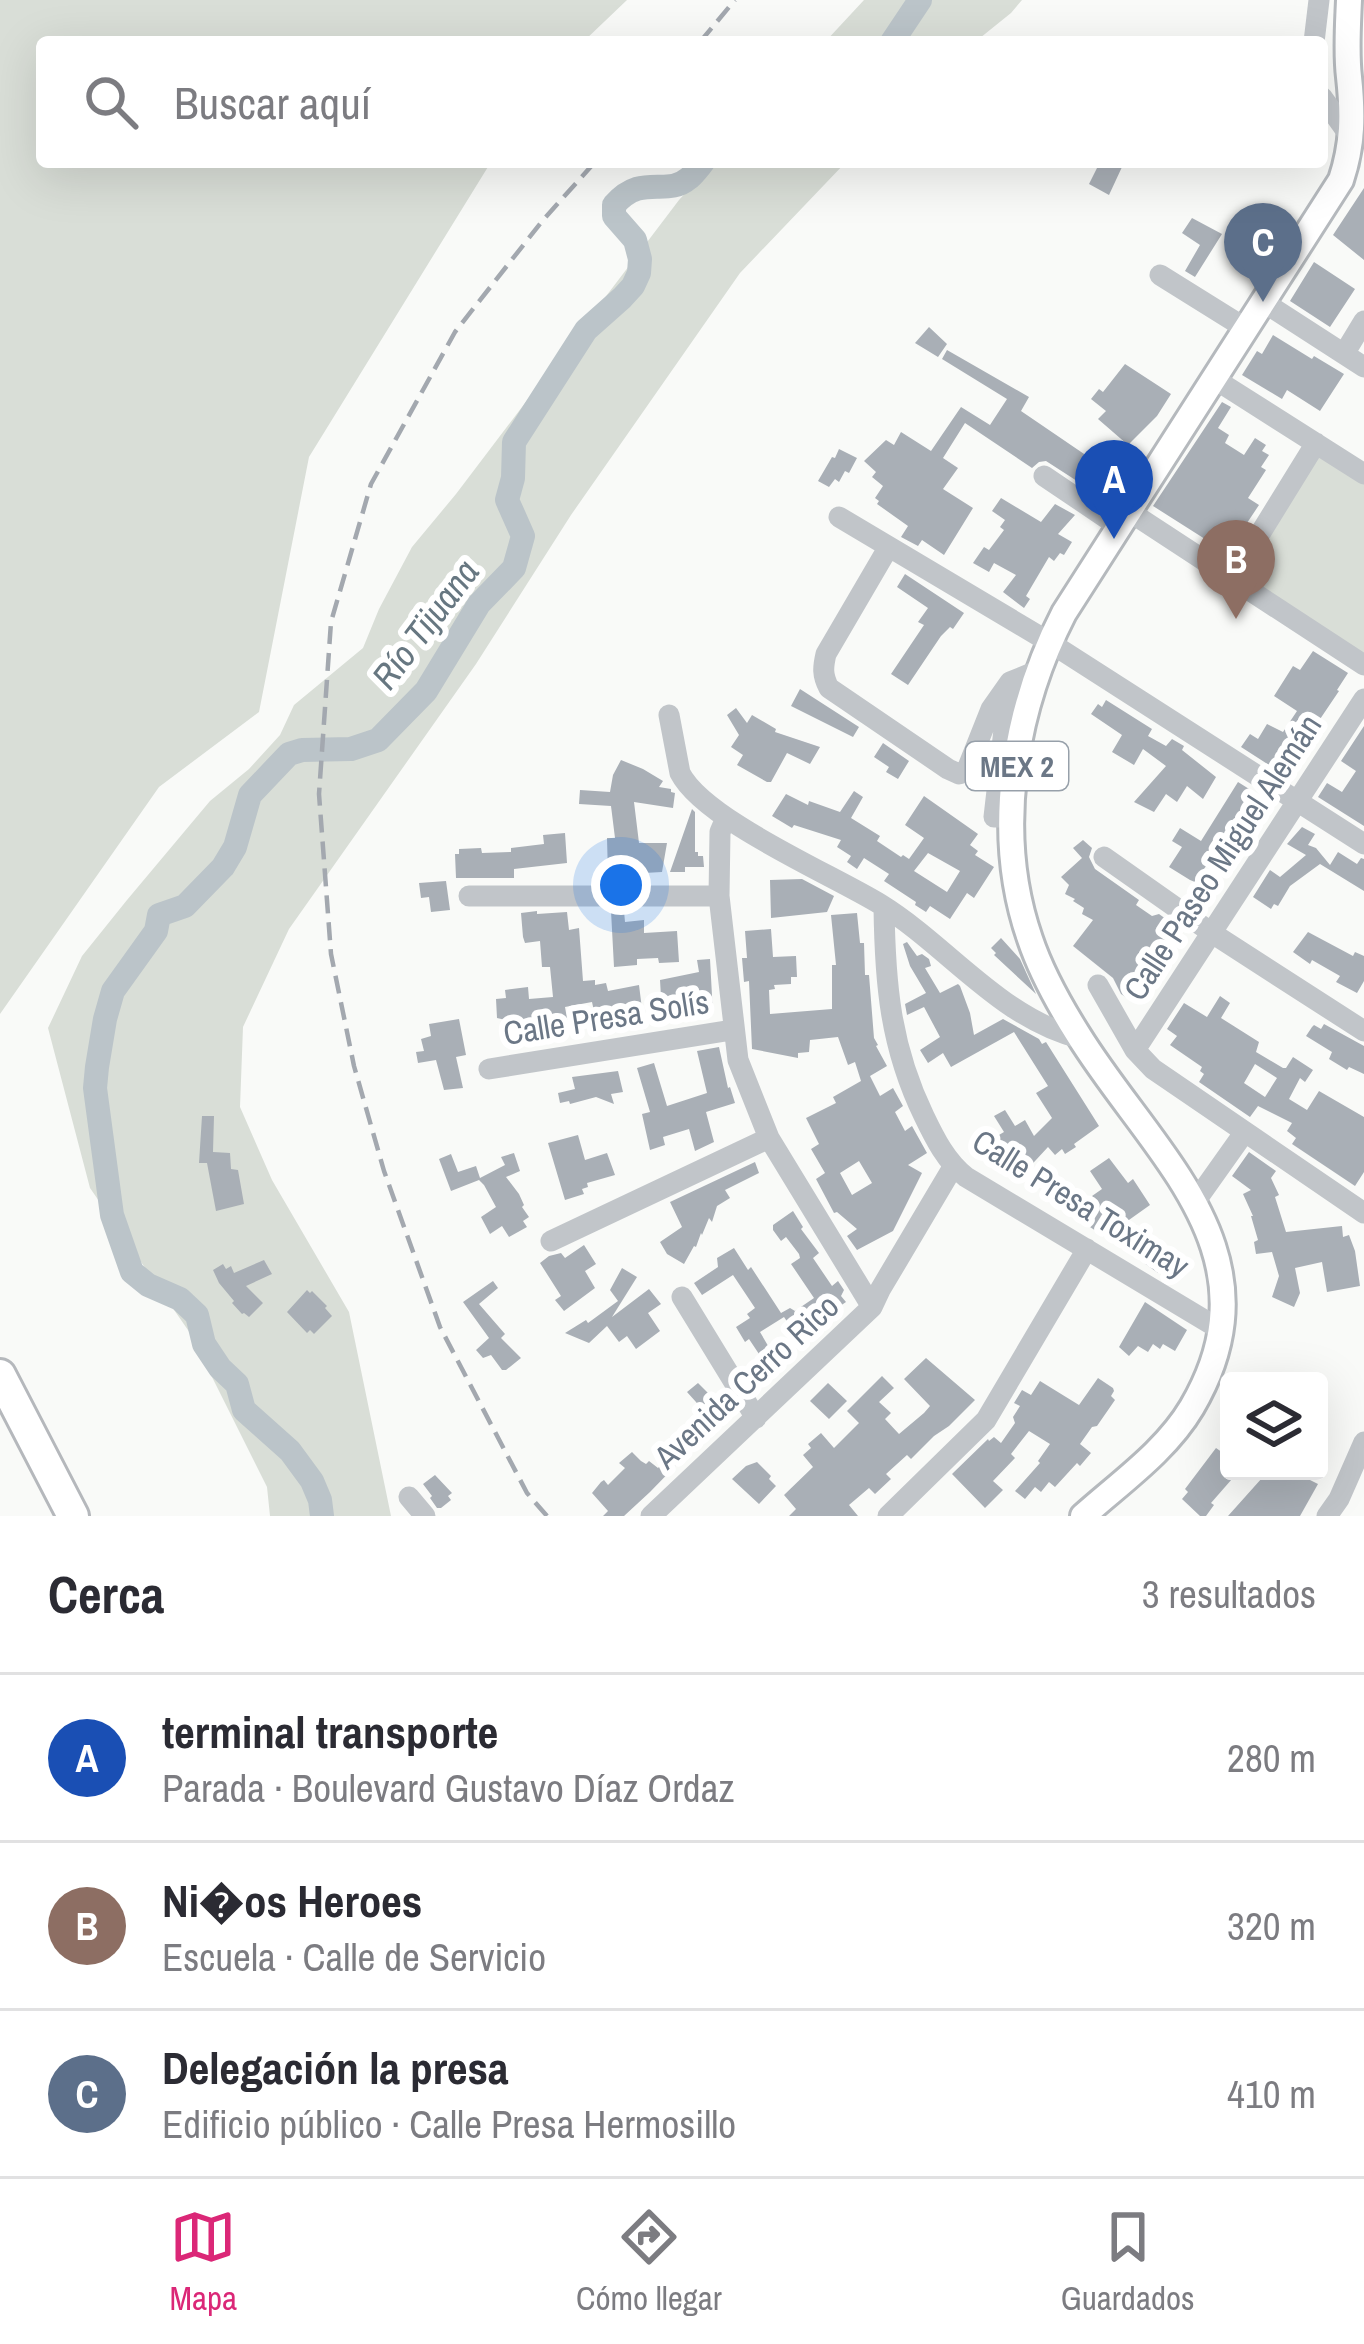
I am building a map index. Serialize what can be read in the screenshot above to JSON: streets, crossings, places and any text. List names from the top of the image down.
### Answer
{
  "streets": {
    "main road": ["MEX 2"],
    "street": [
      "Calle Paseo Miguel Alemán",
      "Calle Presa Solís",
      "Calle Presa Toximay",
      "Avenida Cerro Rico"
    ]
  },
  "crossings": [
    ["MEX 2", "Calle Presa Toximay"],
    ["Calle Presa Toximay", "Avenida Cerro Rico"]
  ],
  "water": ["Río Tijuana"],
  "page": {
    "search": "Buscar aquí",
    "pins": ["C", "A", "B"],
    "heading": ["Cerca", "3 resultados"],
    "list": [
      {
        "mark": "A",
        "name": "terminal transporte",
        "note": "Parada · Boulevard Gustavo Díaz Ordaz",
        "value": "280 m"
      },
      {
        "mark": "B",
        "name": "Ni�os Heroes",
        "note": "Escuela · Calle de Servicio",
        "value": "320 m"
      },
      {
        "mark": "C",
        "name": "Delegación la presa",
        "note": "Edificio público · Calle Presa Hermosillo",
        "value": "410 m"
      }
    ],
    "nav": ["Mapa", "Cómo llegar", "Guardados"]
  }
}
